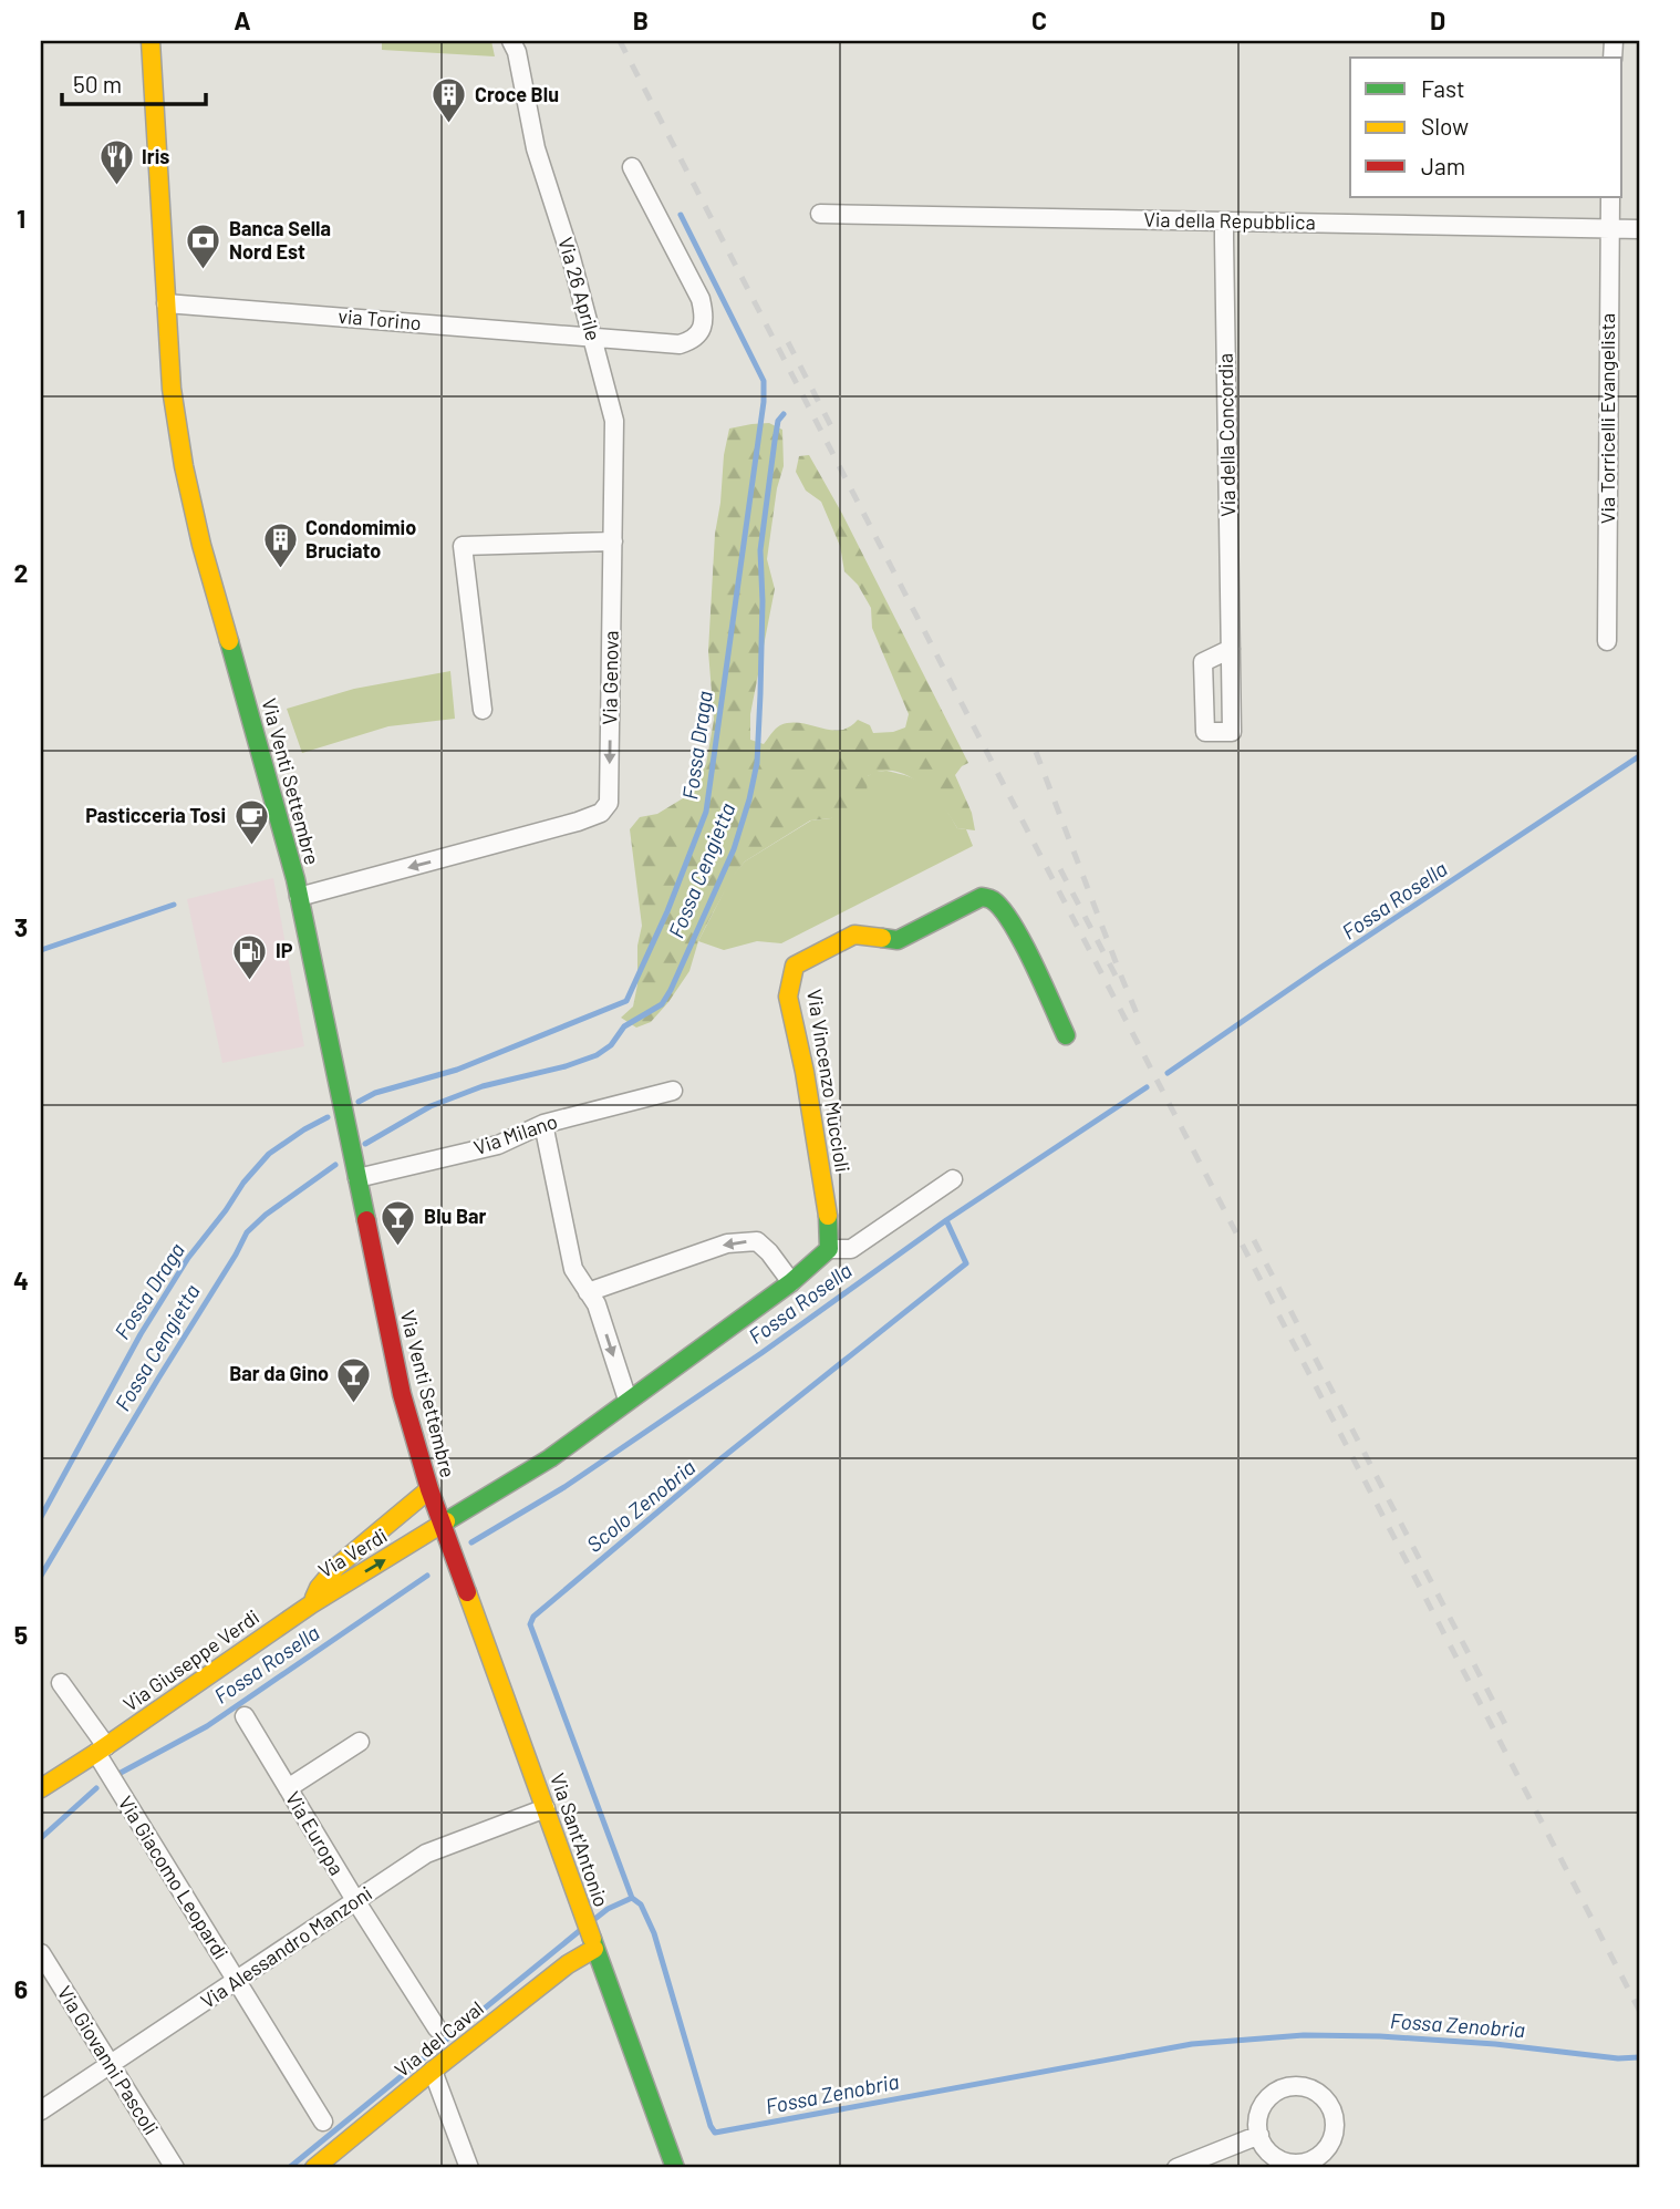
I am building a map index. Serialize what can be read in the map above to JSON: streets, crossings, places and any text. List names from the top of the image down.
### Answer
{
  "streets": {
    "main road": [
      "Via Venti Settembre",
      "Via Vincenzo Muccioli",
      "Via Verdi",
      "Via Giuseppe Verdi",
      "Via Sant'Antonio",
      "Via del Caval"
    ],
    "street": [
      "Via della Repubblica",
      "Via 26 Aprile",
      "via Torino",
      "Via Torricelli Evangelista",
      "Via della Concordia",
      "Via Genova",
      "Via Milano",
      "Via Europa",
      "Via Giacomo Leopardi",
      "Via Alessandro Manzoni",
      "Via Giovanni Pascoli"
    ]
  },
  "crossings": [
    ["Via della Repubblica", "Via Torricelli Evangelista"],
    ["Via della Repubblica", "Via della Concordia"],
    ["Via 26 Aprile", "via Torino"],
    ["Via 26 Aprile", "Via Genova"],
    ["via Torino", "Via Venti Settembre"],
    ["Via Genova", "Via Venti Settembre"],
    ["Via Venti Settembre", "Via Milano"],
    ["Via Venti Settembre", "Via Verdi"],
    ["Via Venti Settembre", "Via Sant'Antonio"],
    ["Via Verdi", "Via Giuseppe Verdi"],
    ["Via Verdi", "Via Sant'Antonio"],
    ["Via Giuseppe Verdi", "Via Giacomo Leopardi"],
    ["Via Europa", "Via Alessandro Manzoni"],
    ["Via Sant'Antonio", "Via Alessandro Manzoni"],
    ["Via Sant'Antonio", "Via del Caval"],
    ["Via Giacomo Leopardi", "Via Alessandro Manzoni"],
    ["Via Alessandro Manzoni", "Via Giovanni Pascoli"]
  ],
  "one_way": ["Via Genova"],
  "water": [
    "Fossa Draga",
    "Fossa Cengietta",
    "Fossa Rosella",
    "Scolo Zenobria",
    "Fossa Zenobria"
  ],
  "places": {
    "building": ["Croce Blu", "Condomimio Bruciato"],
    "restaurant": ["Iris"],
    "bank": ["Banca Sella Nord Est"],
    "cafe": ["Pasticceria Tosi"],
    "fuel station": ["IP"],
    "bar": ["Blu Bar", "Bar da Gino"]
  },
  "legend": ["Fast", "Slow", "Jam"],
  "scale_bar": "50 m",
  "grid": {
    "columns": [
      "A",
      "B",
      "C",
      "D"
    ],
    "rows": [
      "1",
      "2",
      "3",
      "4",
      "5",
      "6"
    ]
  }
}
